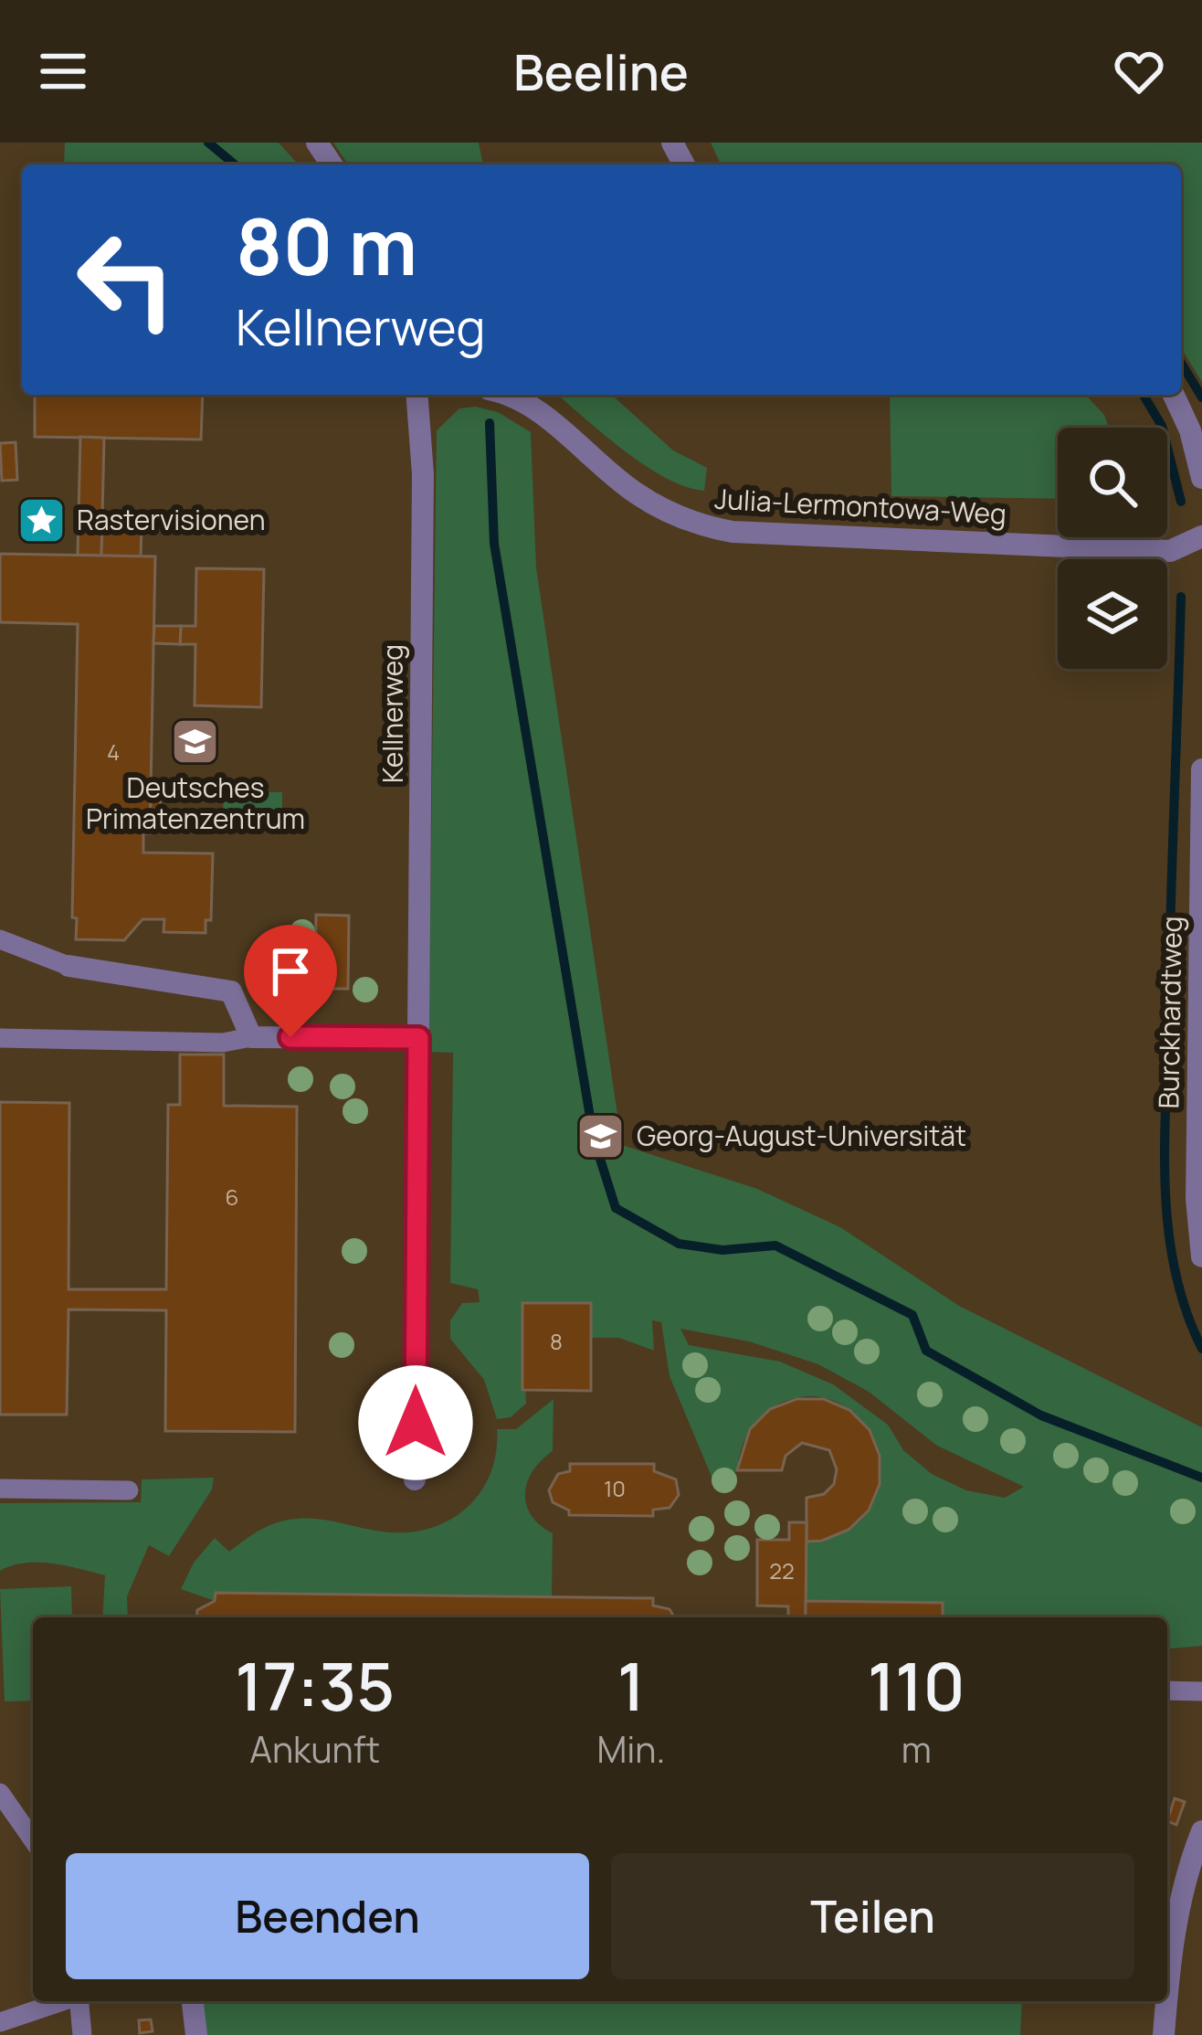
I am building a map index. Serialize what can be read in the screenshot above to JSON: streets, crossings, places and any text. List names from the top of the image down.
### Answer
{
  "streets": {
    "street": ["Julia-Lermontowa-Weg", "Kellnerweg", "Burckhardtweg"]
  },
  "places": {
    "place": ["Rastervisionen"],
    "school or university": ["Deutsches Primatenzentrum", "Georg-August-Universität"]
  },
  "house_numbers": [
    "4",
    "6",
    "8",
    "10",
    "22"
  ],
  "page": {
    "header": "Beeline",
    "turn": ["80 m", "Kellnerweg"],
    "eta": [
      "17:35",
      "Ankunft",
      "1",
      "Min.",
      "110",
      "m"
    ],
    "buttons": ["Beenden", "Teilen"]
  }
}
